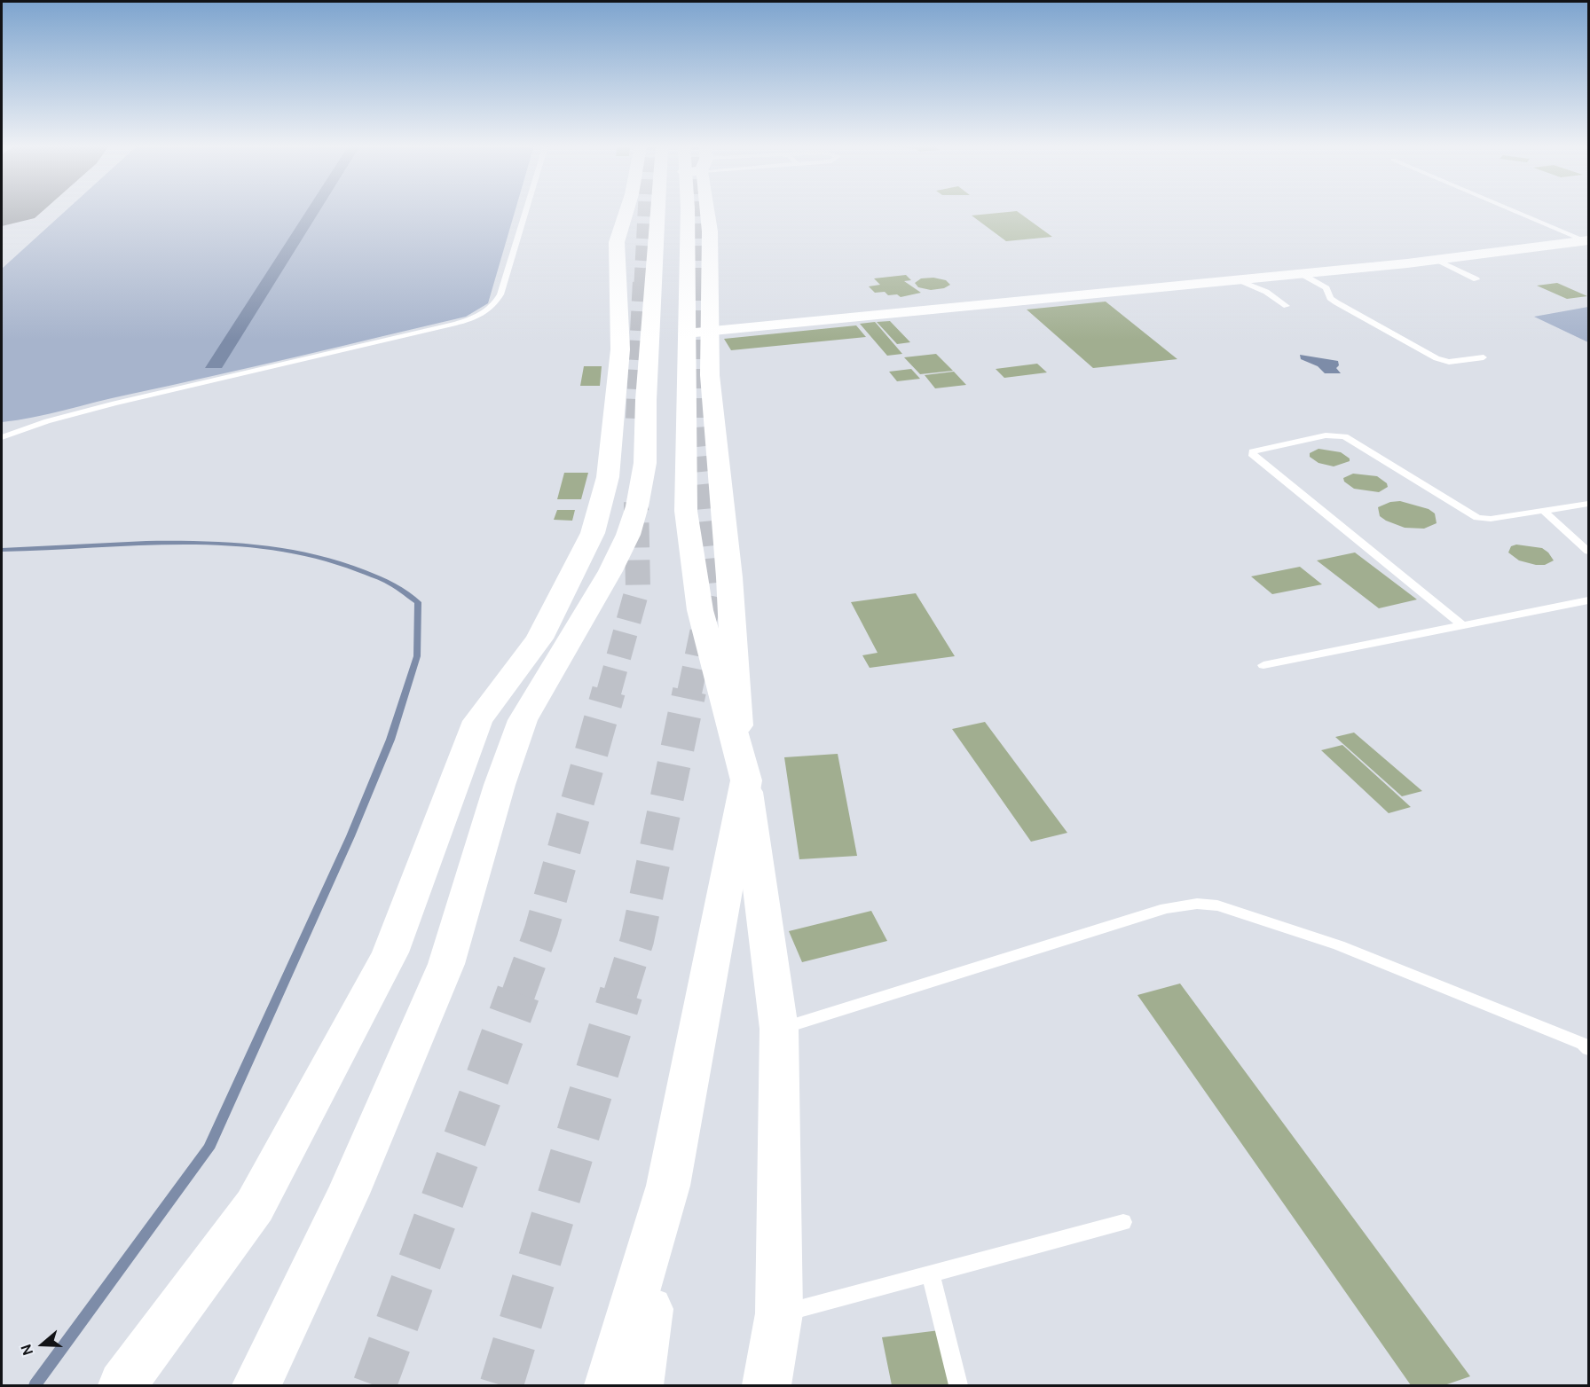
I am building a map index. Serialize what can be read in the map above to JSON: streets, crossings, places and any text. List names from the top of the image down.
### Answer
{
  "north": "left"
}
